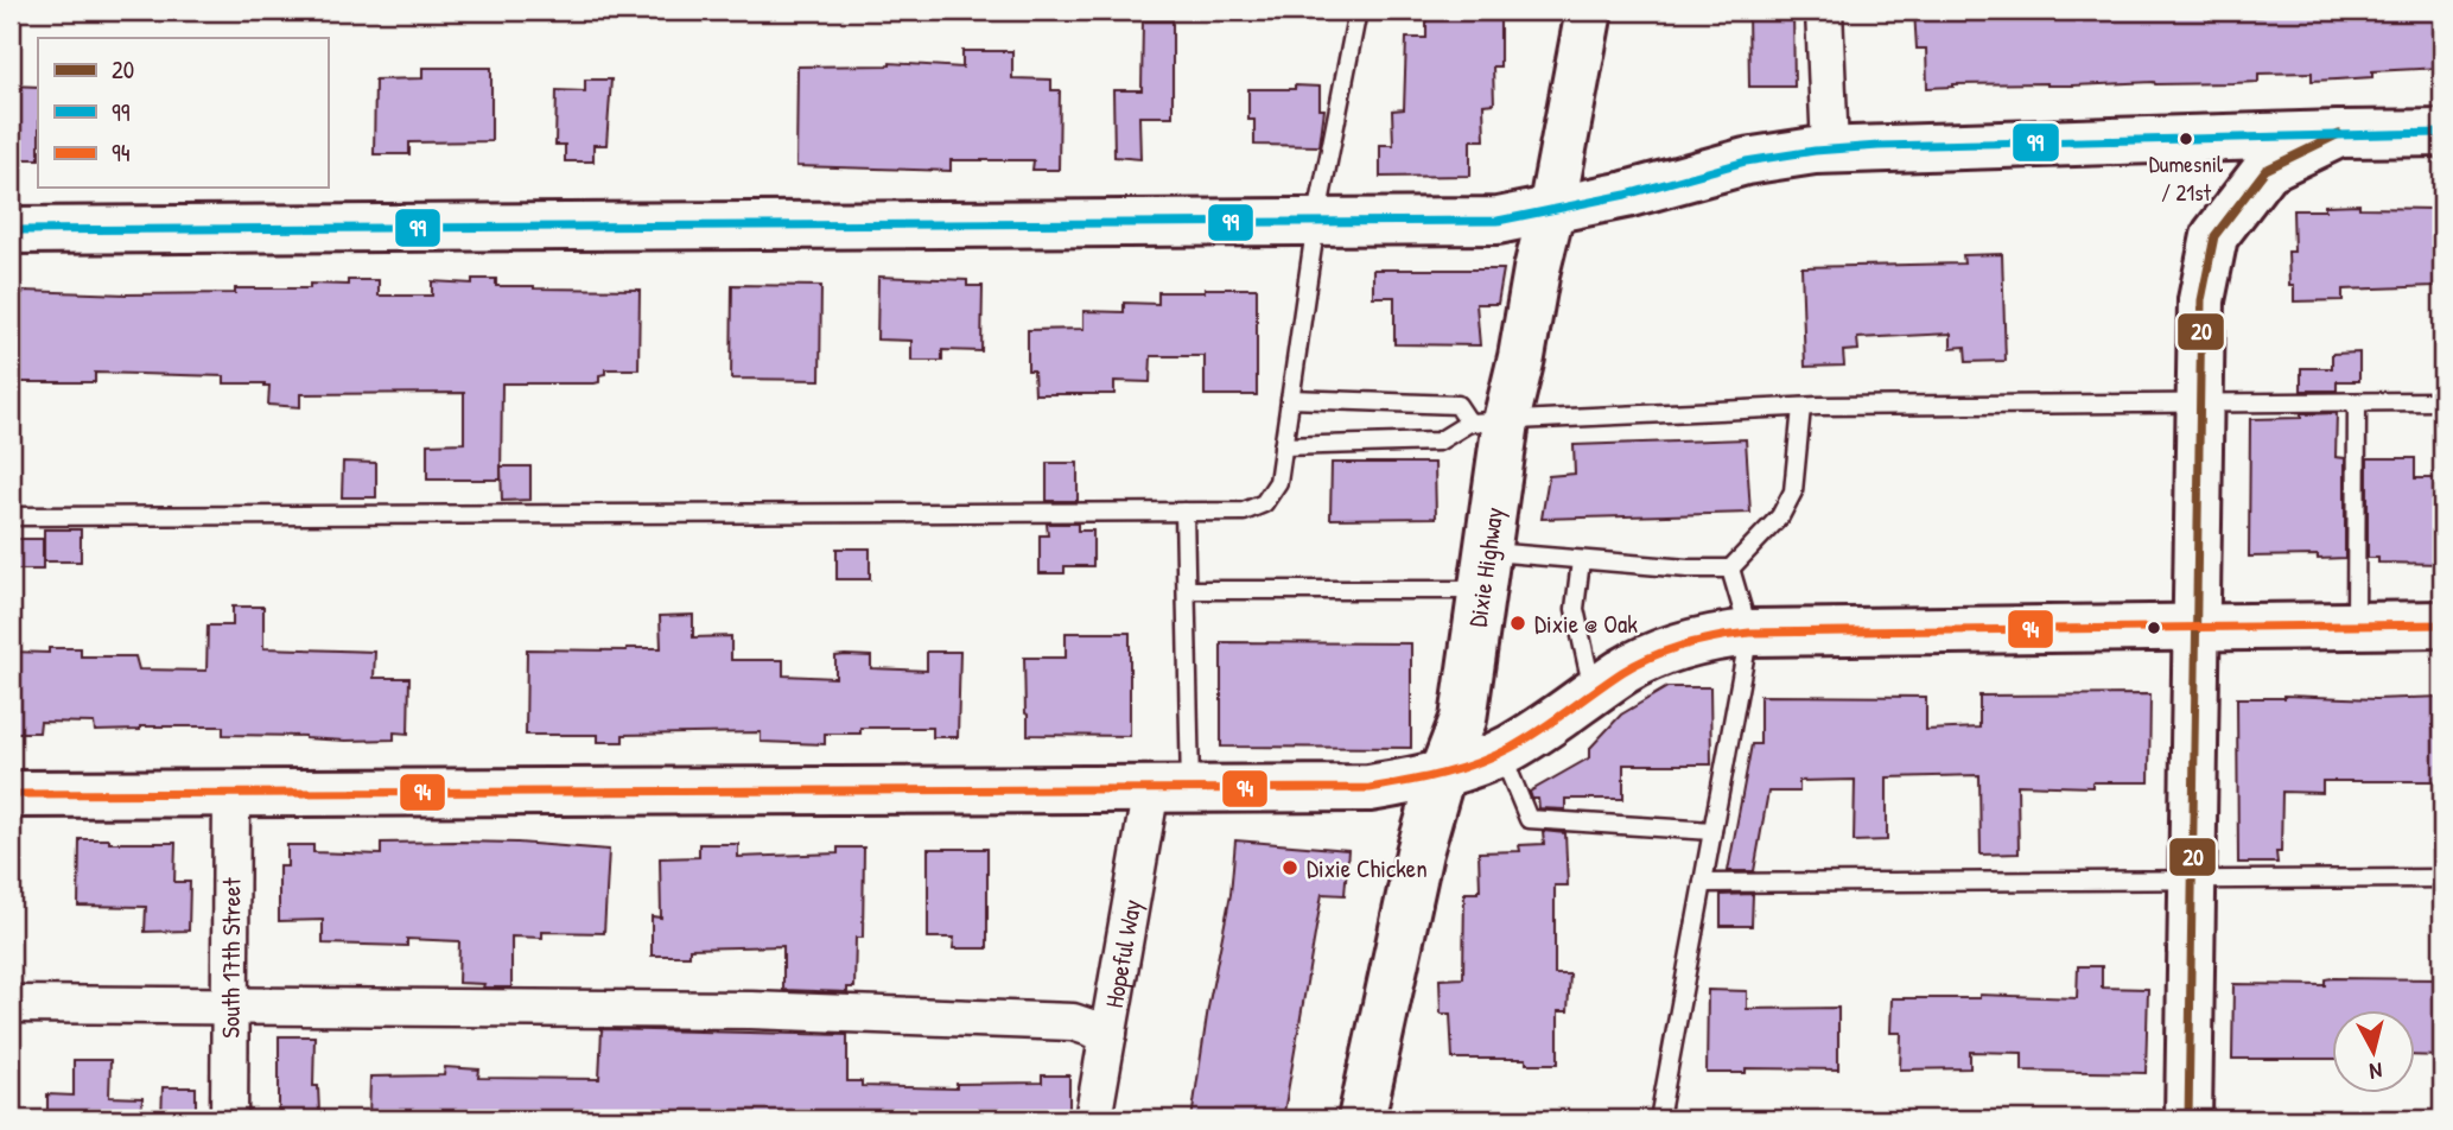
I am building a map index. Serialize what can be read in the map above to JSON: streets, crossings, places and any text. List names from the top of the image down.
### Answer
{
  "streets": {
    "main road": ["Dixie Highway"],
    "street": ["Hopeful Way", "South 17th Street"]
  },
  "places": ["Dumesnil / 21st", "Dixie @ Oak", "Dixie Chicken"],
  "lines": ["transit line 99", "transit line 20", "transit line 94"],
  "legend": ["20", "99", "94"],
  "north": "bottom"
}
